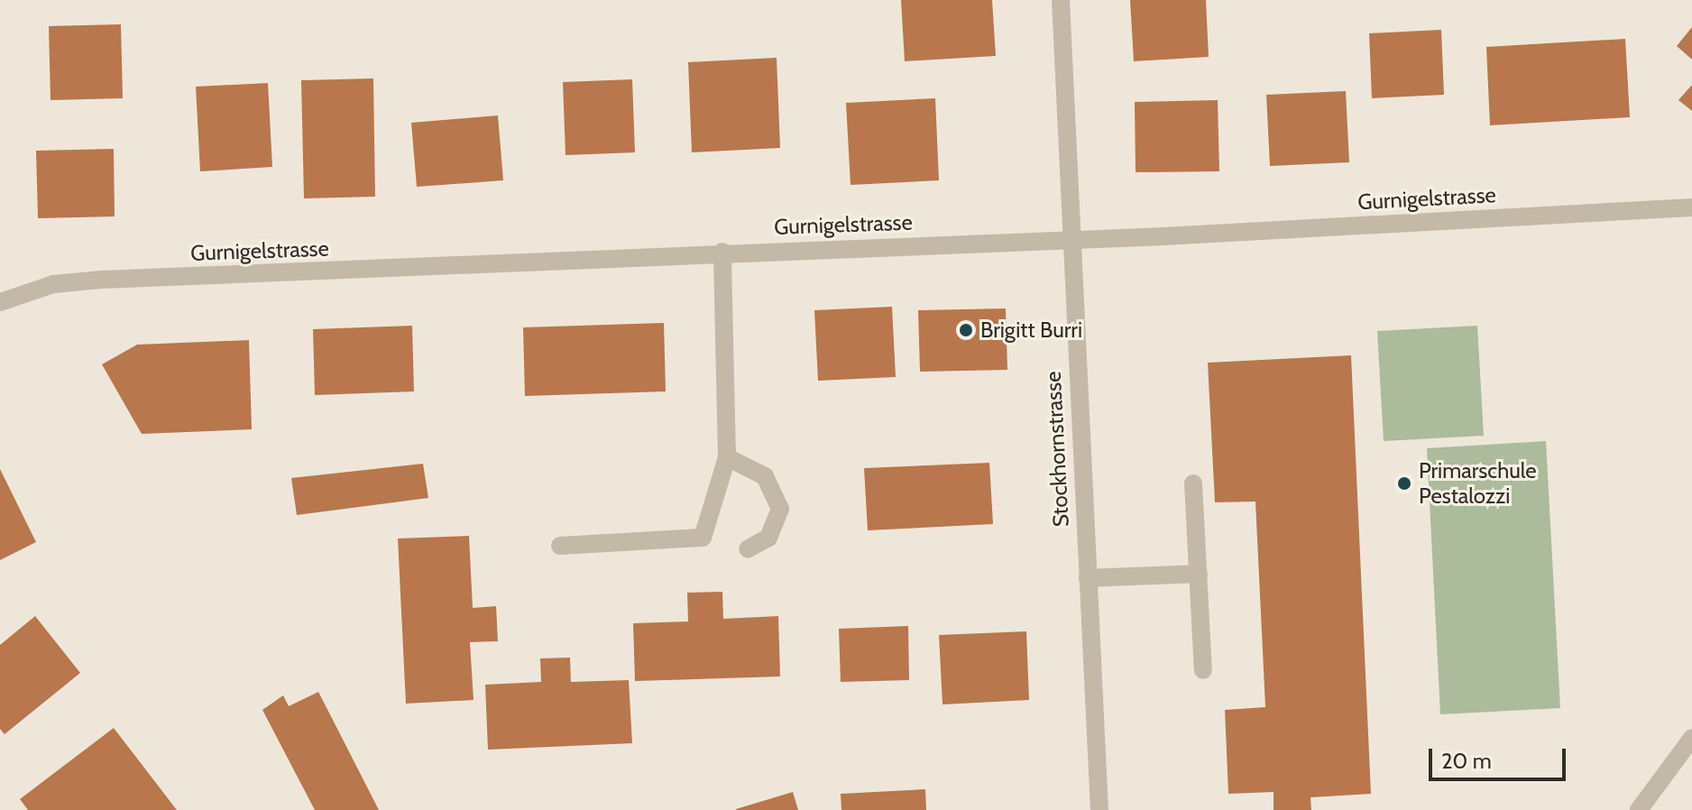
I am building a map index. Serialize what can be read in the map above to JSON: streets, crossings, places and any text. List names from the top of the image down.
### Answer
{
  "streets": {
    "street": ["Gurnigelstrasse", "Stockhornstrasse"]
  },
  "crossings": [
    ["Gurnigelstrasse", "Stockhornstrasse"]
  ],
  "places": ["Brigitt Burri", "Primarschule Pestalozzi"],
  "scale_bar": "20 m"
}
